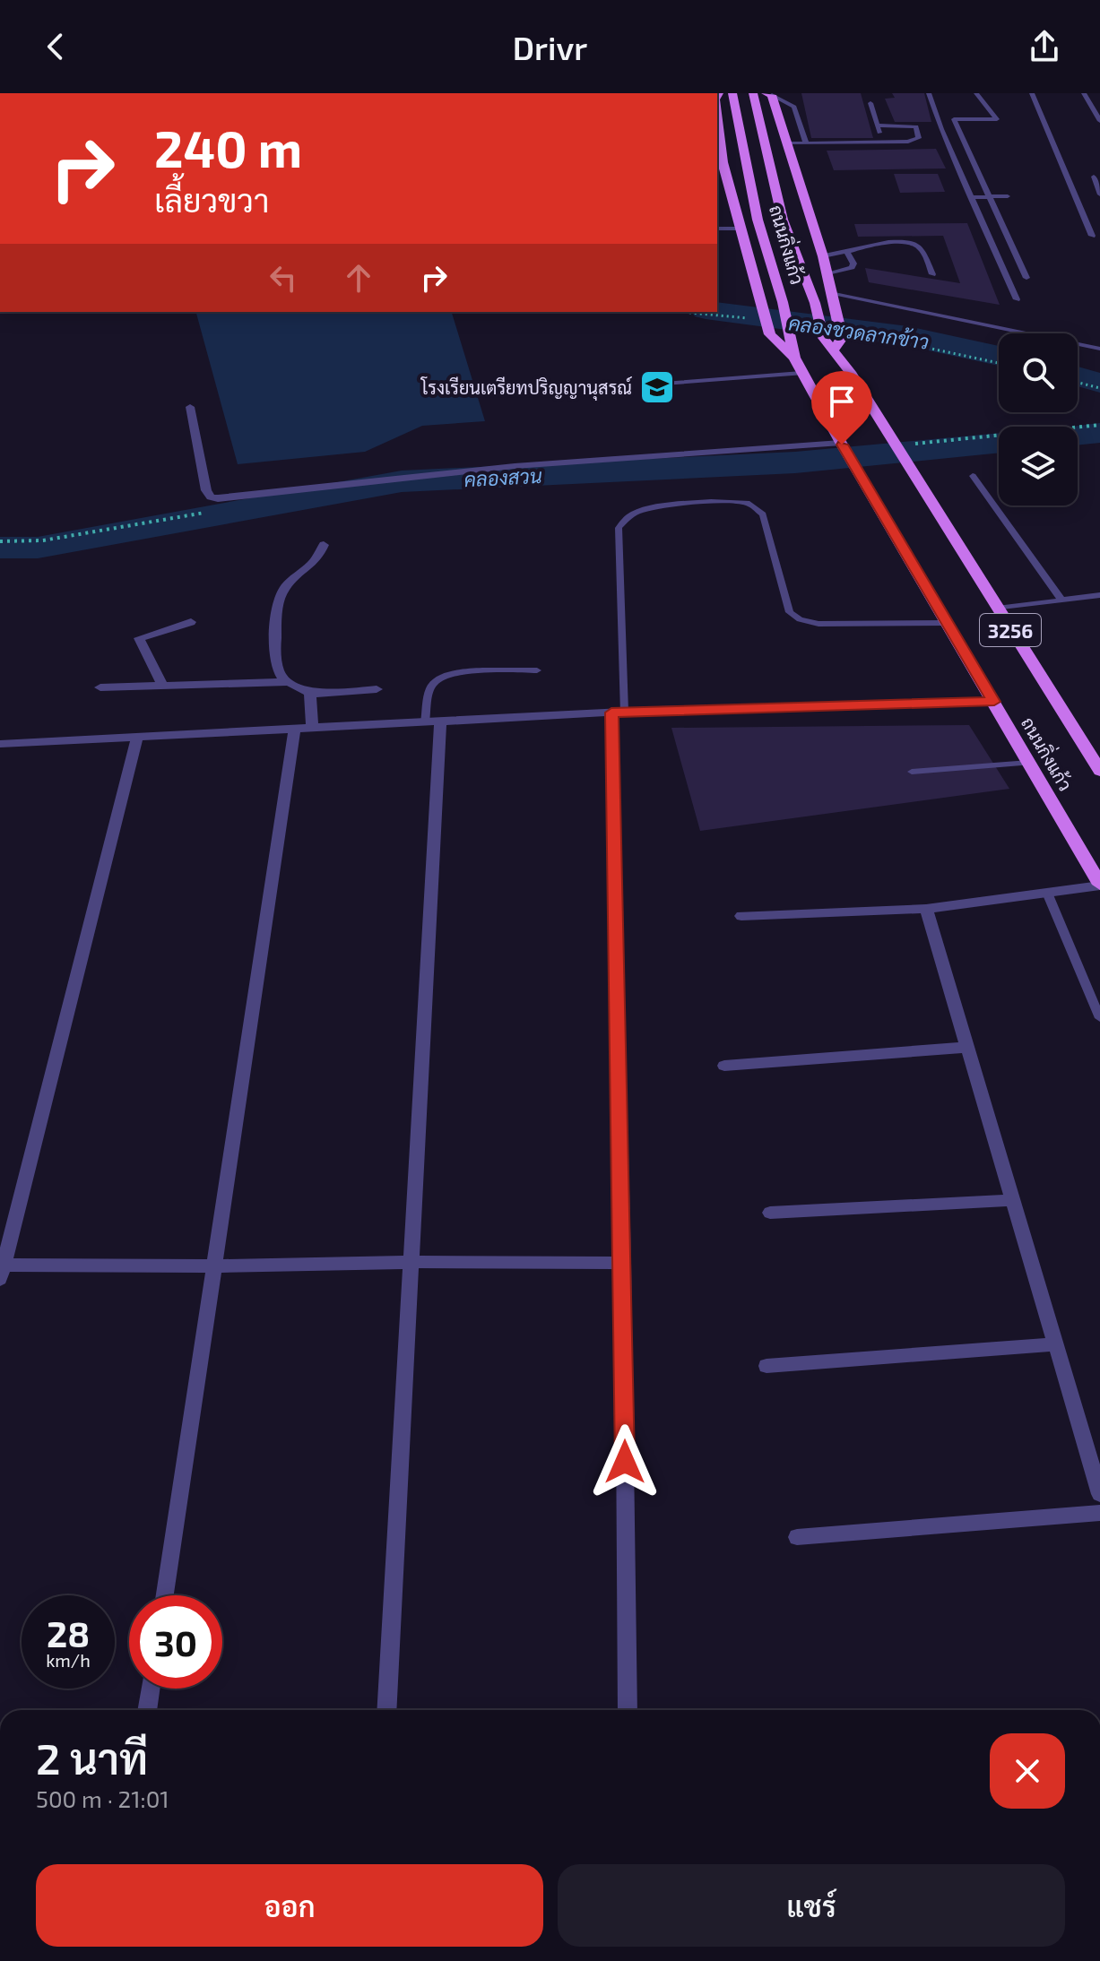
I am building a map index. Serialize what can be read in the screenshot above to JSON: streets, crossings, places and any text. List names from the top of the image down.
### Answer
{
  "streets": {
    "main road": ["ถนนกิ่งแก้ว", "3256"]
  },
  "water": ["คลองชวดลากข้าว", "คลองสวน"],
  "places": {
    "school or university": ["โรงเรียนเตรียทปริญญานุสรณ์"]
  },
  "page": {
    "header": "Drivr",
    "turn": ["240 m", "เลี้ยวขวา"],
    "speed": "28 km/h",
    "limit": "30",
    "heading": ["2 นาที", "500 m · 21:01"],
    "buttons": ["ออก", "แชร์"]
  }
}
